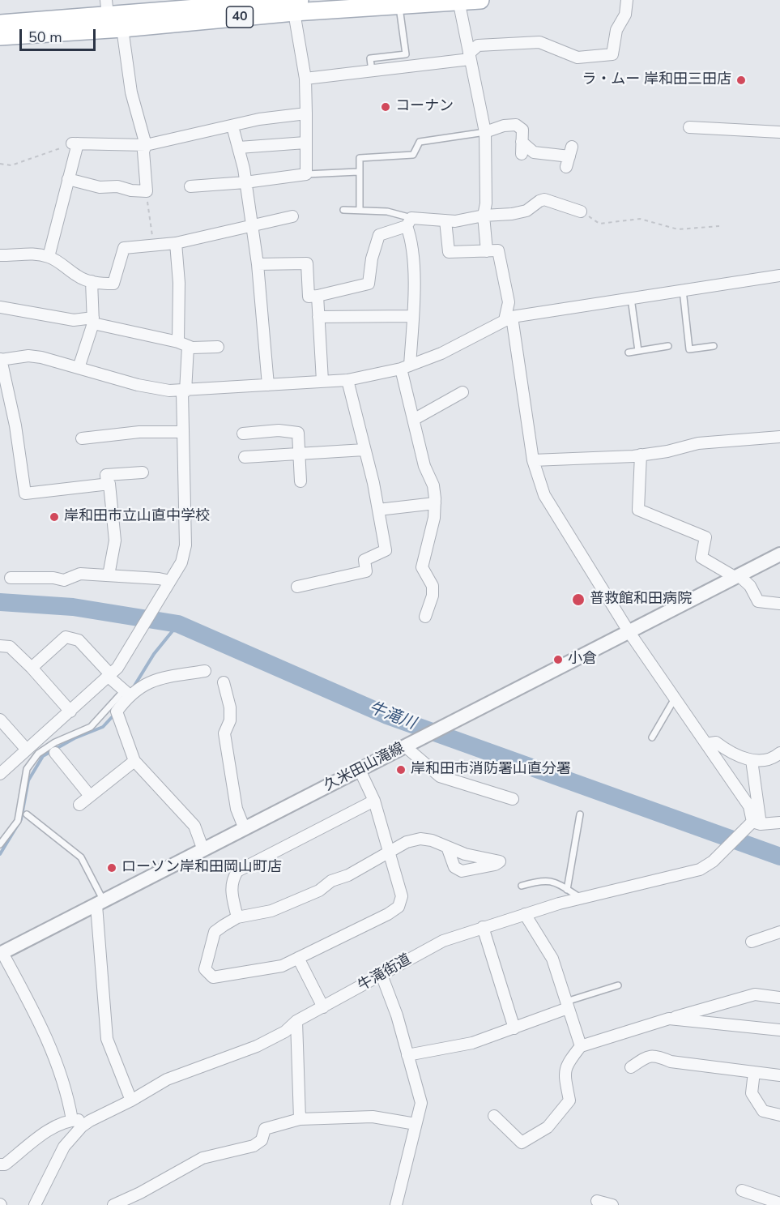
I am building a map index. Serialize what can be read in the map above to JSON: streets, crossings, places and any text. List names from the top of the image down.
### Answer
{
  "streets": {
    "main road": ["40"],
    "street": ["久米田山滝線", "牛滝街道"]
  },
  "water": ["牛滝川"],
  "places": [
    "ラ・ムー 岸和田三田店",
    "コーナン",
    "岸和田市立山直中学校",
    "普救館和田病院",
    "小倉",
    "岸和田市消防署山直分署",
    "ローソン岸和田岡山町店"
  ],
  "scale_bar": "50 m"
}
